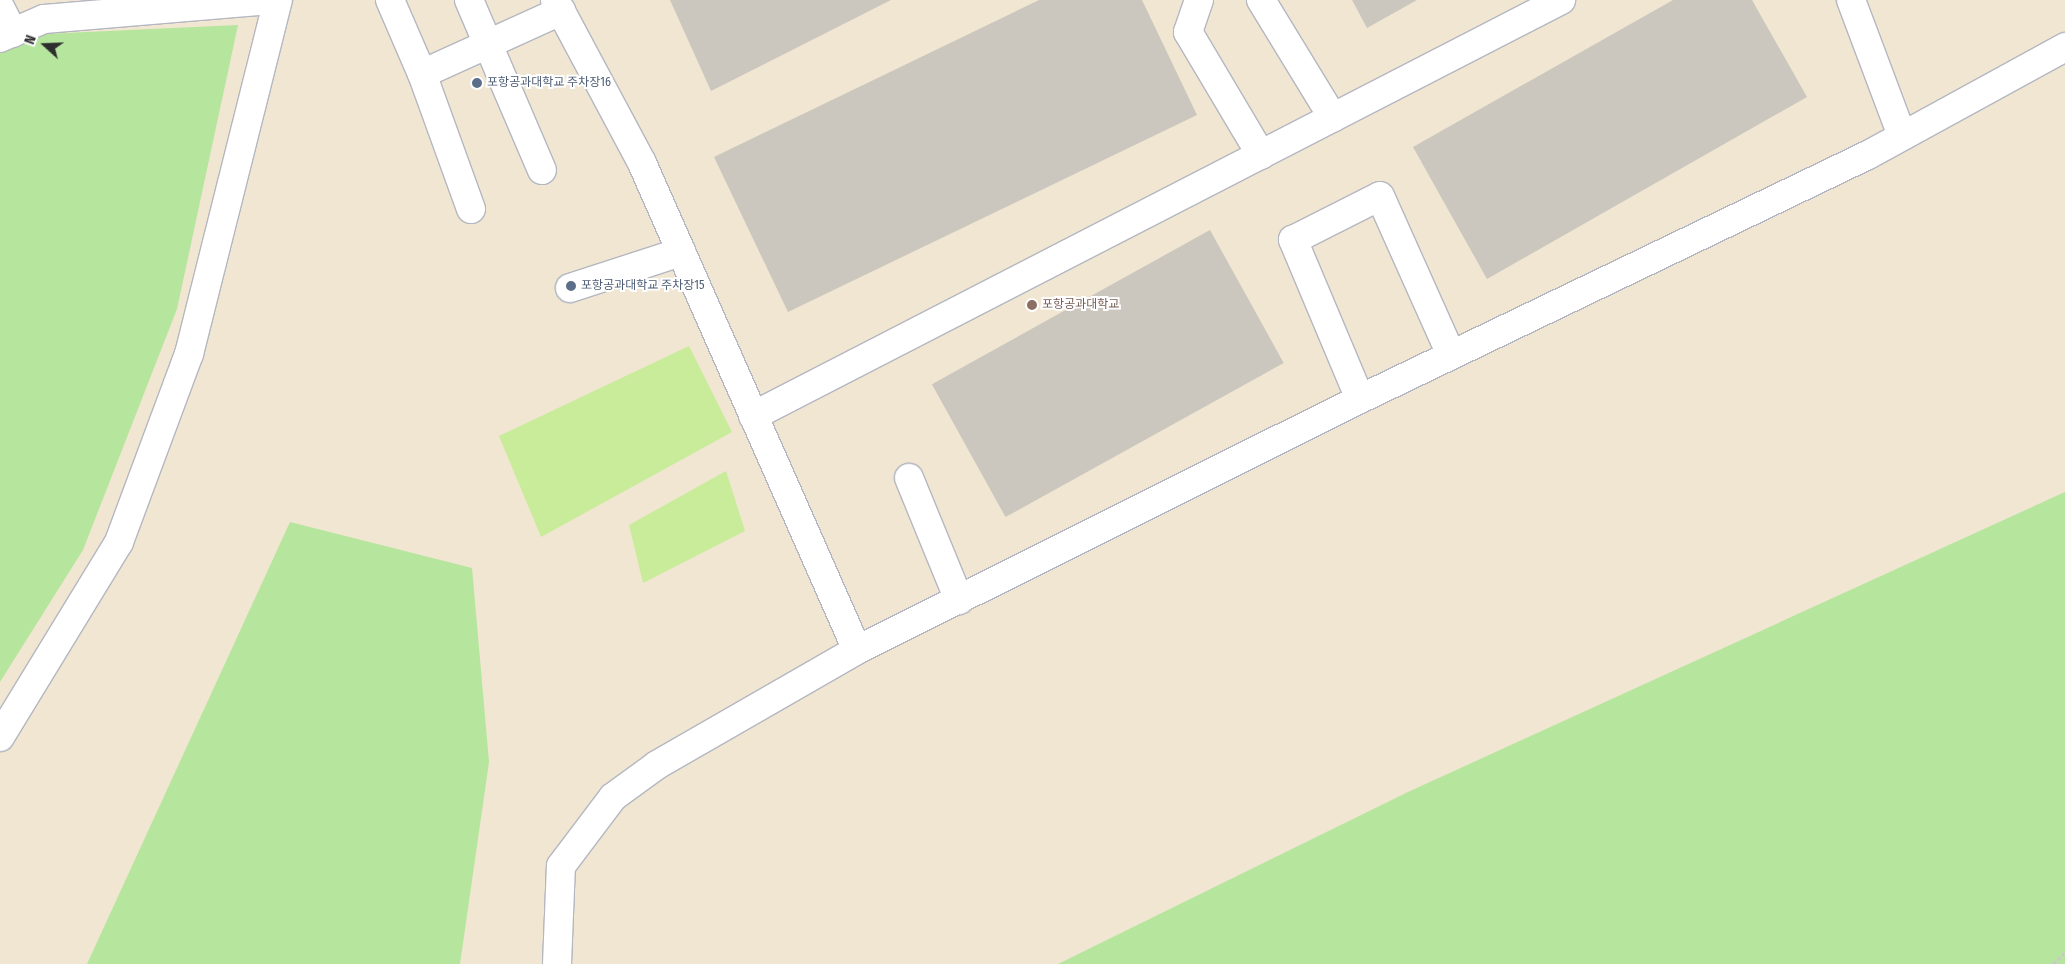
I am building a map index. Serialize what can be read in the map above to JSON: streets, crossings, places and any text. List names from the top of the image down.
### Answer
{
  "places": ["포항공과대학교 주차장16", "포항공과대학교 주차장15", "포항공과대학교"],
  "north": "left"
}
